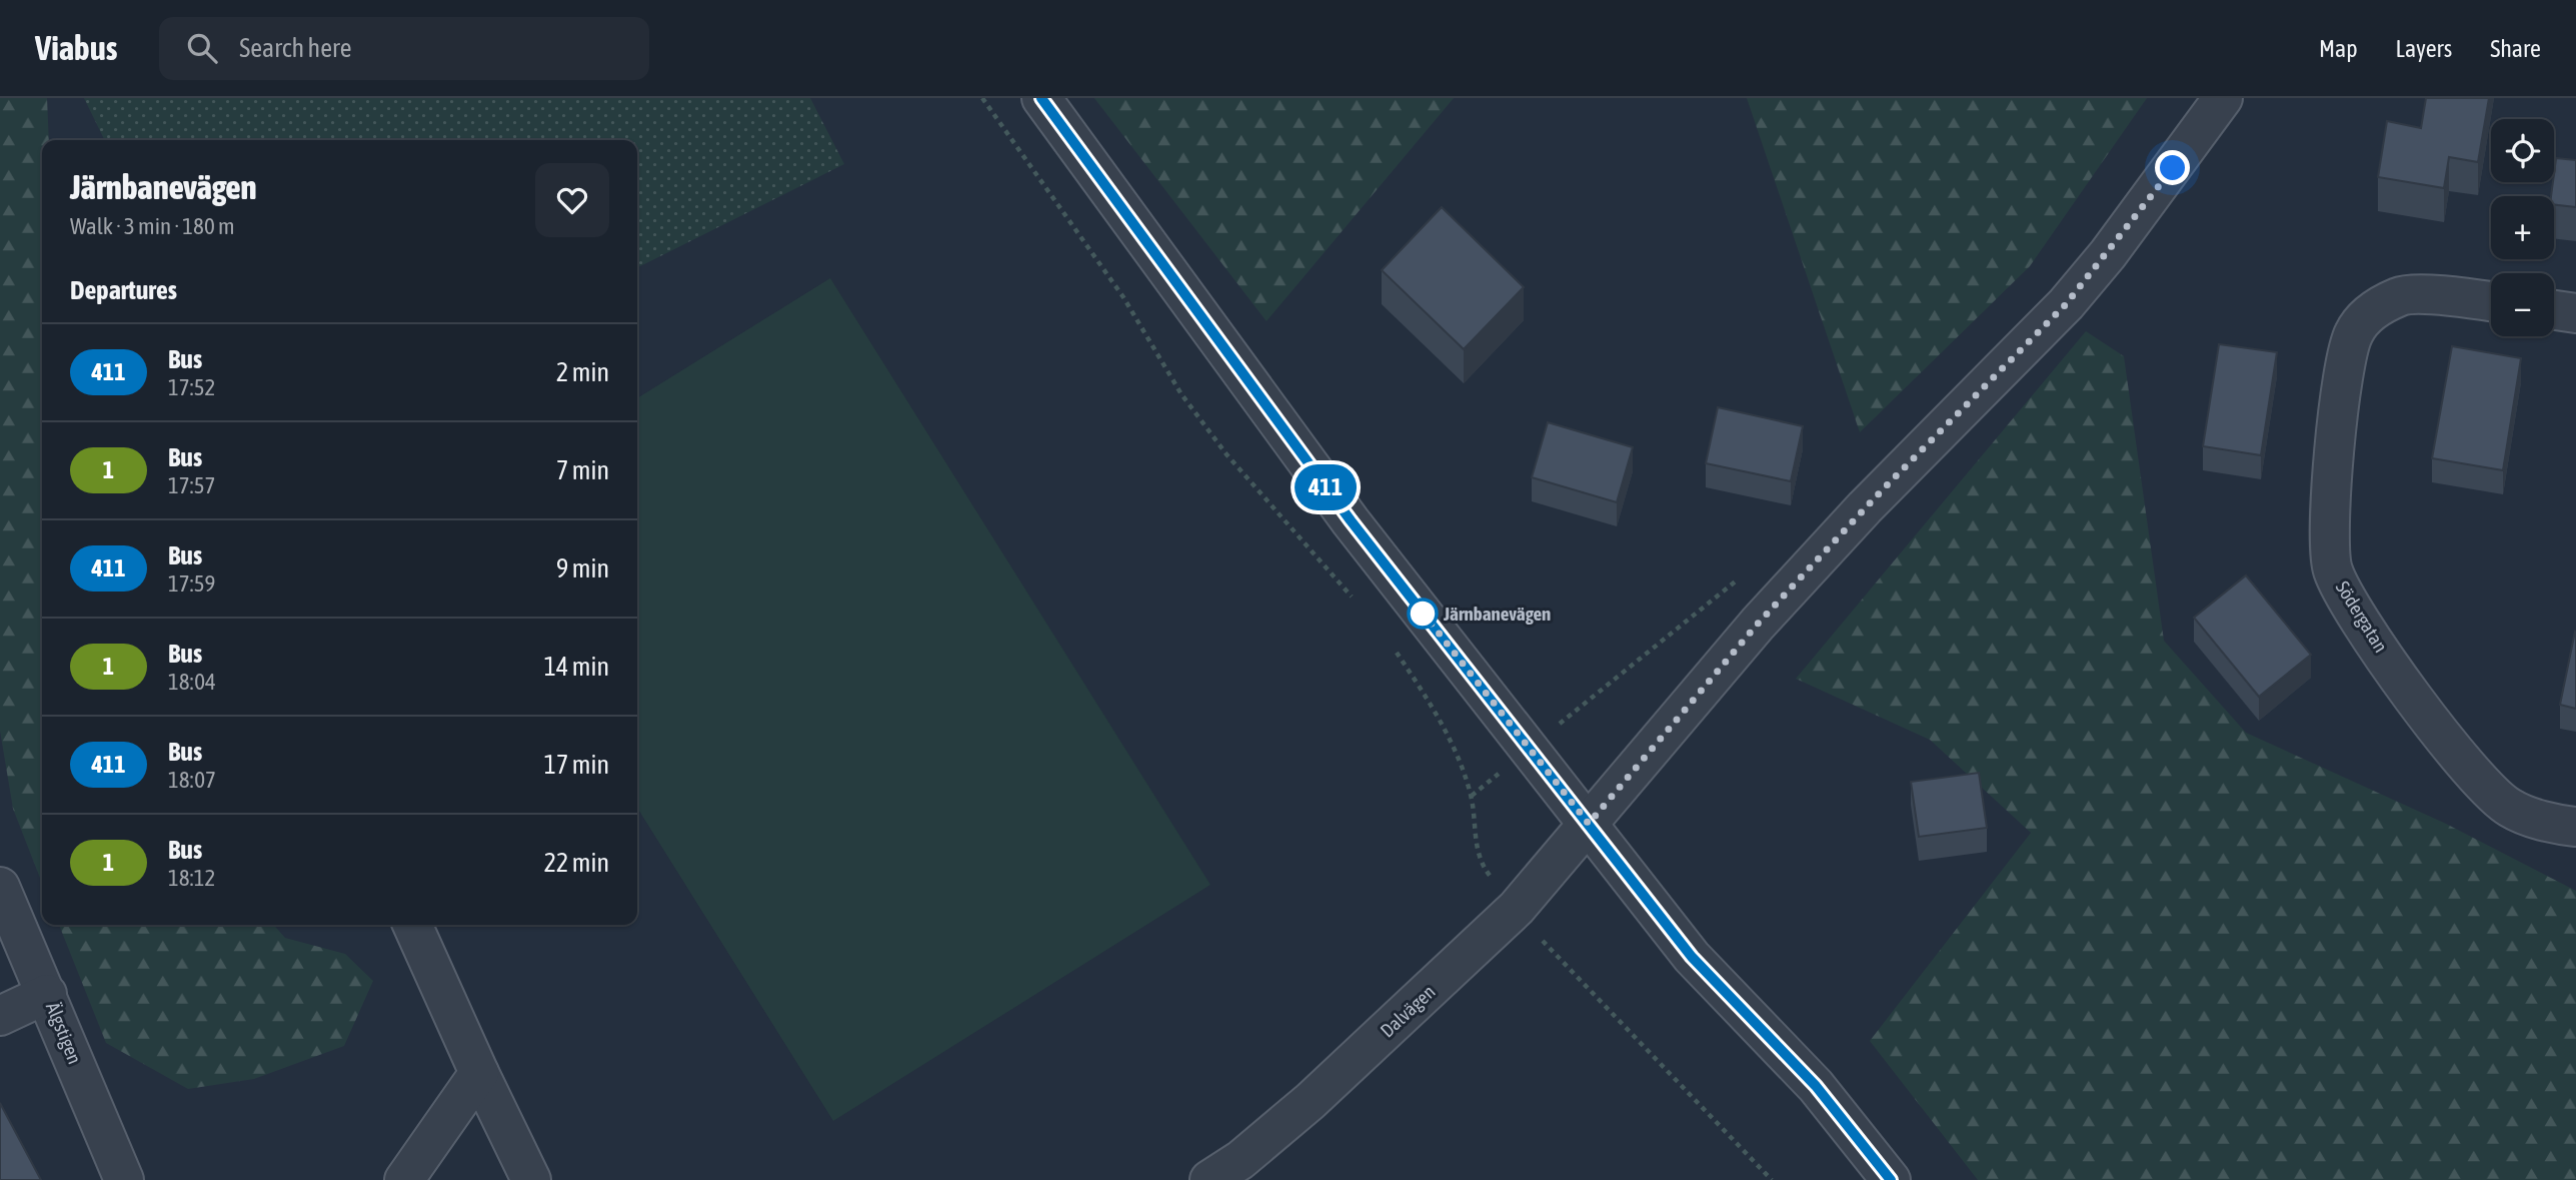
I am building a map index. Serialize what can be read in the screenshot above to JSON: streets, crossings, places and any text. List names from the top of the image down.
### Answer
{
  "streets": {
    "street": ["Södergatan", "Dalvägen", "Älgstigen"]
  },
  "places": ["Järnbanevägen"],
  "lines": ["bus line 411"],
  "page": {
    "header": "Viabus",
    "search": "Search here",
    "nav": ["Map", "Layers", "Share"],
    "on_map": "411",
    "map_buttons": ["+", "−"],
    "heading": [
      ["Järnbanevägen", "Walk · 3 min · 180 m"],
      "Departures"
    ],
    "list": [
      {
        "mark": "411",
        "name": "Bus",
        "note": "17:52",
        "value": "2 min"
      },
      {
        "mark": "1",
        "name": "Bus",
        "note": "17:57",
        "value": "7 min"
      },
      {
        "mark": "411",
        "name": "Bus",
        "note": "17:59",
        "value": "9 min"
      },
      {
        "mark": "1",
        "name": "Bus",
        "note": "18:04",
        "value": "14 min"
      },
      {
        "mark": "411",
        "name": "Bus",
        "note": "18:07",
        "value": "17 min"
      },
      {
        "mark": "1",
        "name": "Bus",
        "note": "18:12",
        "value": "22 min"
      }
    ]
  }
}
